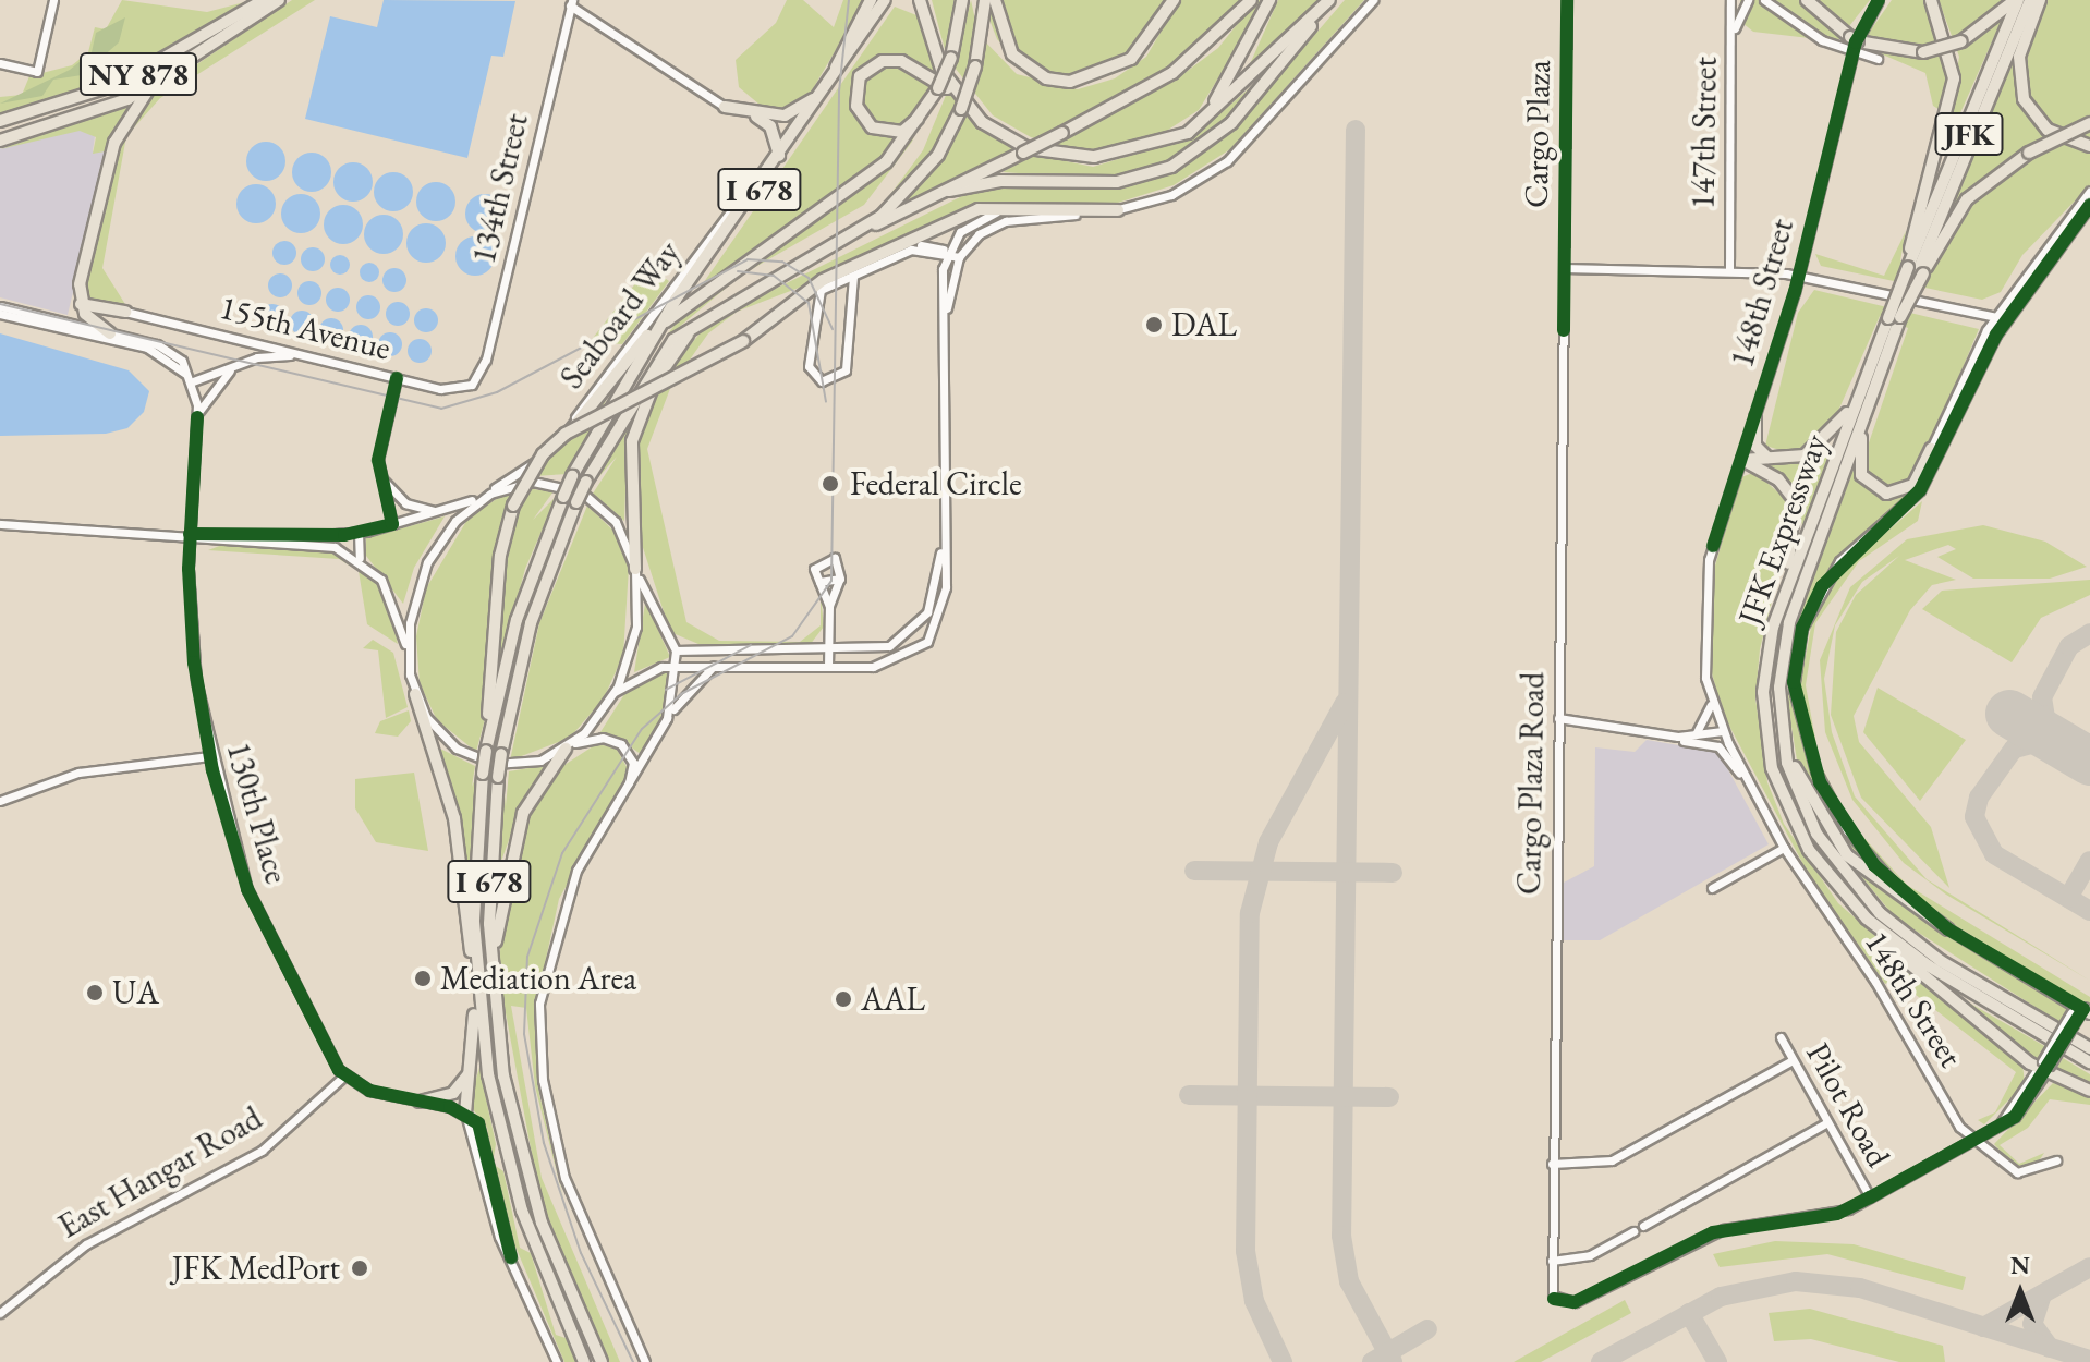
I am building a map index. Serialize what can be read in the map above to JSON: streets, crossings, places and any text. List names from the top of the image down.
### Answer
{
  "streets": {
    "highway": [
      "NY 878",
      "JFK",
      "I 678",
      "JFK Expressway"
    ],
    "street": [
      "147th Street",
      "Cargo Plaza",
      "134th Street",
      "148th Street",
      "Seaboard Way",
      "155th Avenue",
      "Cargo Plaza Road",
      "130th Place",
      "Pilot Road",
      "East Hangar Road"
    ]
  },
  "crossings": [
    ["Cargo Plaza", "Cargo Plaza Road"],
    ["134th Street", "155th Avenue"],
    ["I 678", "Seaboard Way"],
    ["Cargo Plaza Road", "Pilot Road"],
    ["130th Place", "East Hangar Road"]
  ],
  "places": [
    "DAL",
    "Federal Circle",
    "Mediation Area",
    "UA",
    "AAL",
    "JFK MedPort"
  ],
  "north": "top"
}
